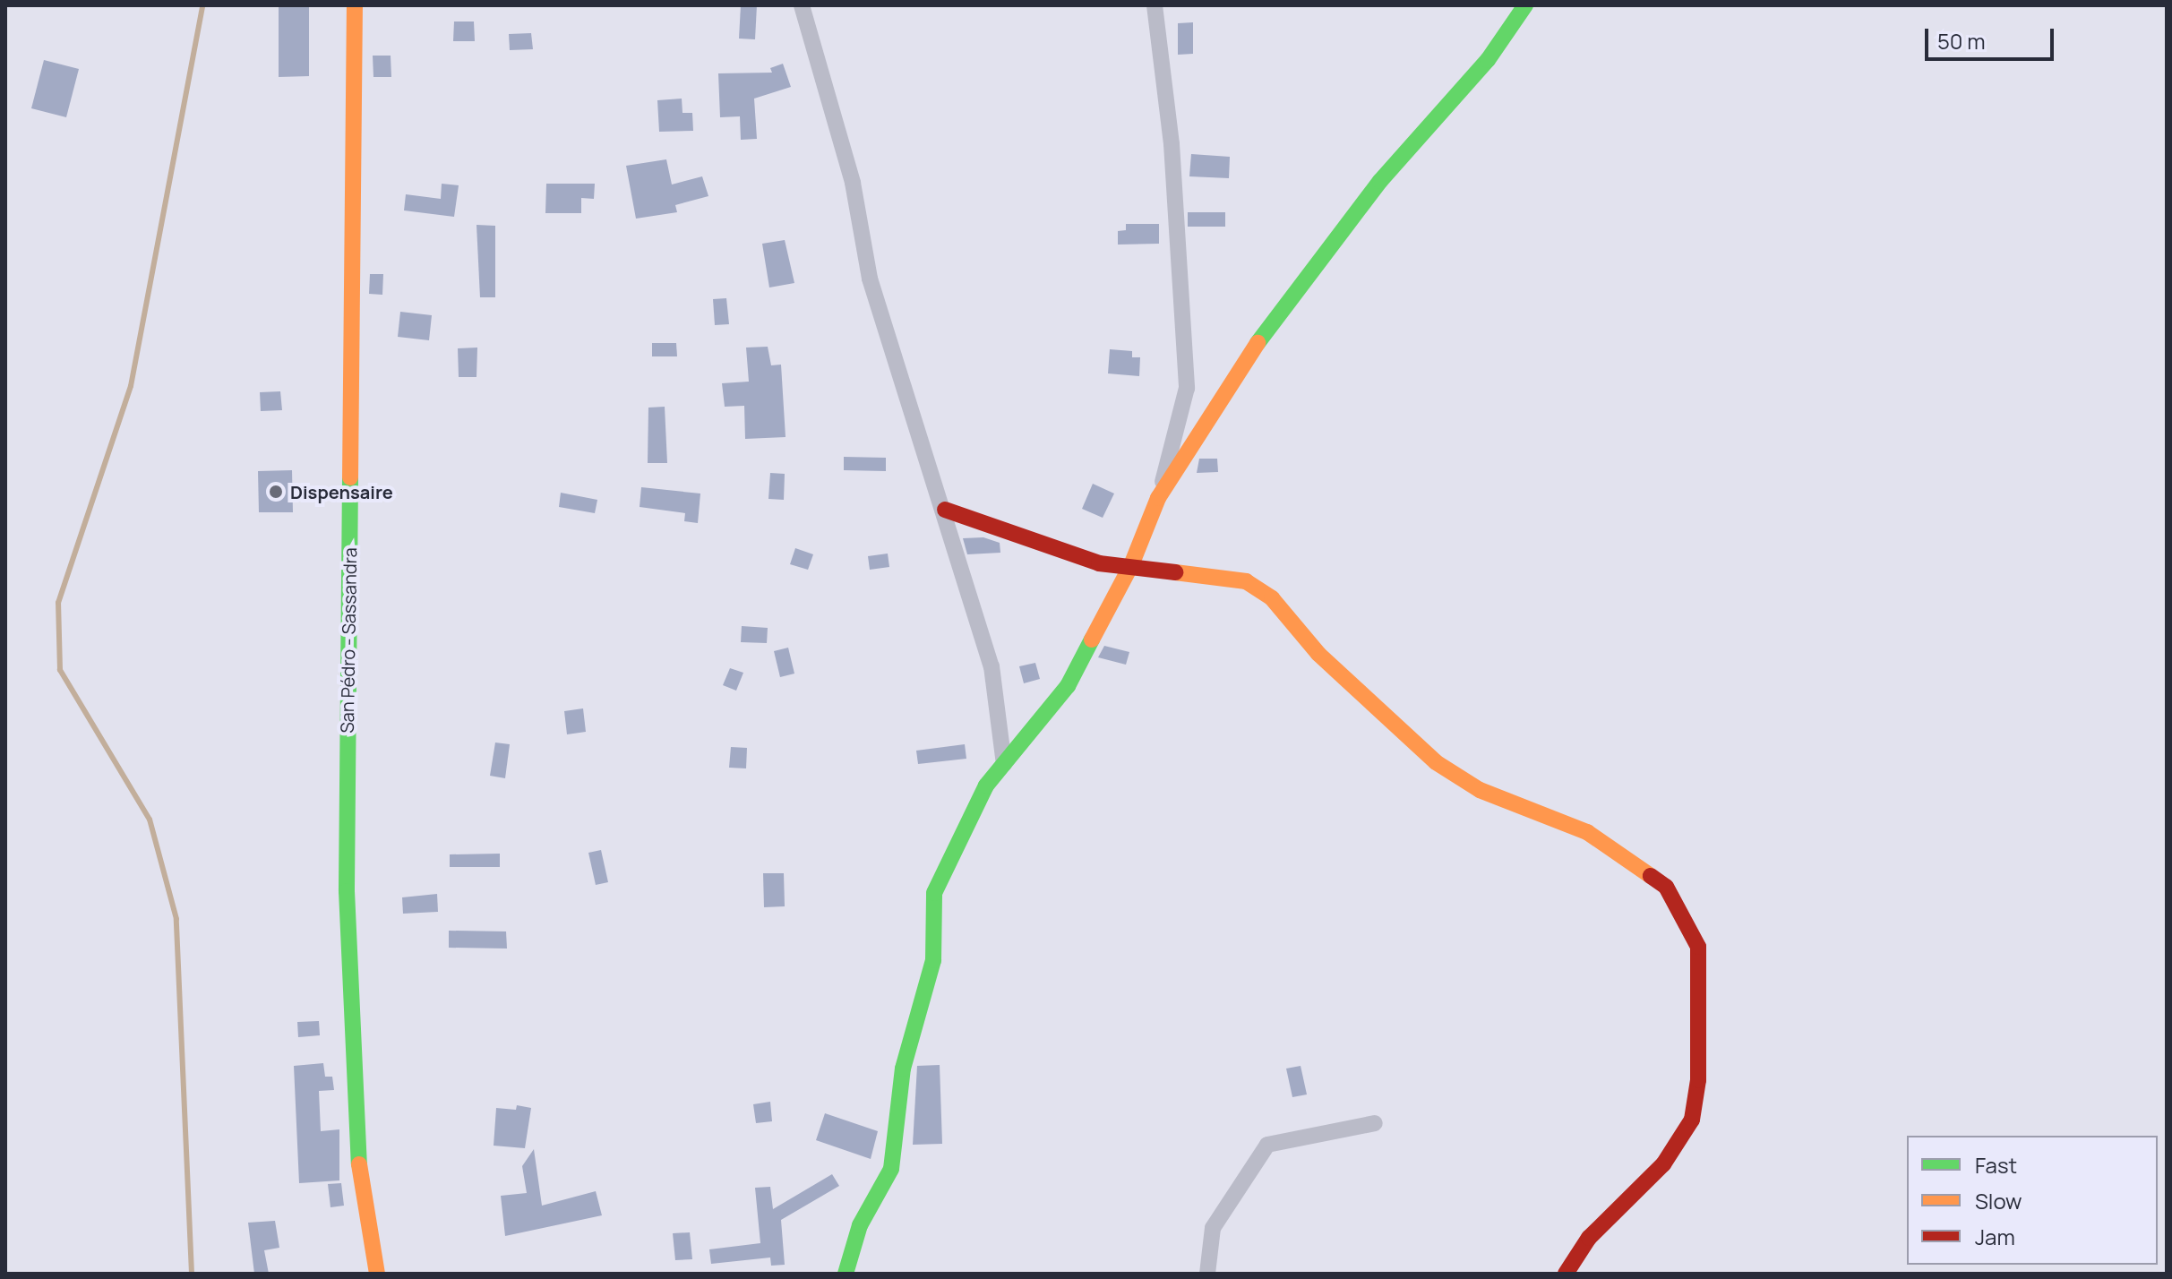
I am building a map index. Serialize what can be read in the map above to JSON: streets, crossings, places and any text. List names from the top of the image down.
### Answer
{
  "streets": {
    "street": ["San Pédro - Sassandra"]
  },
  "places": ["Dispensaire"],
  "legend": ["Fast", "Slow", "Jam"],
  "scale_bar": "50 m"
}
